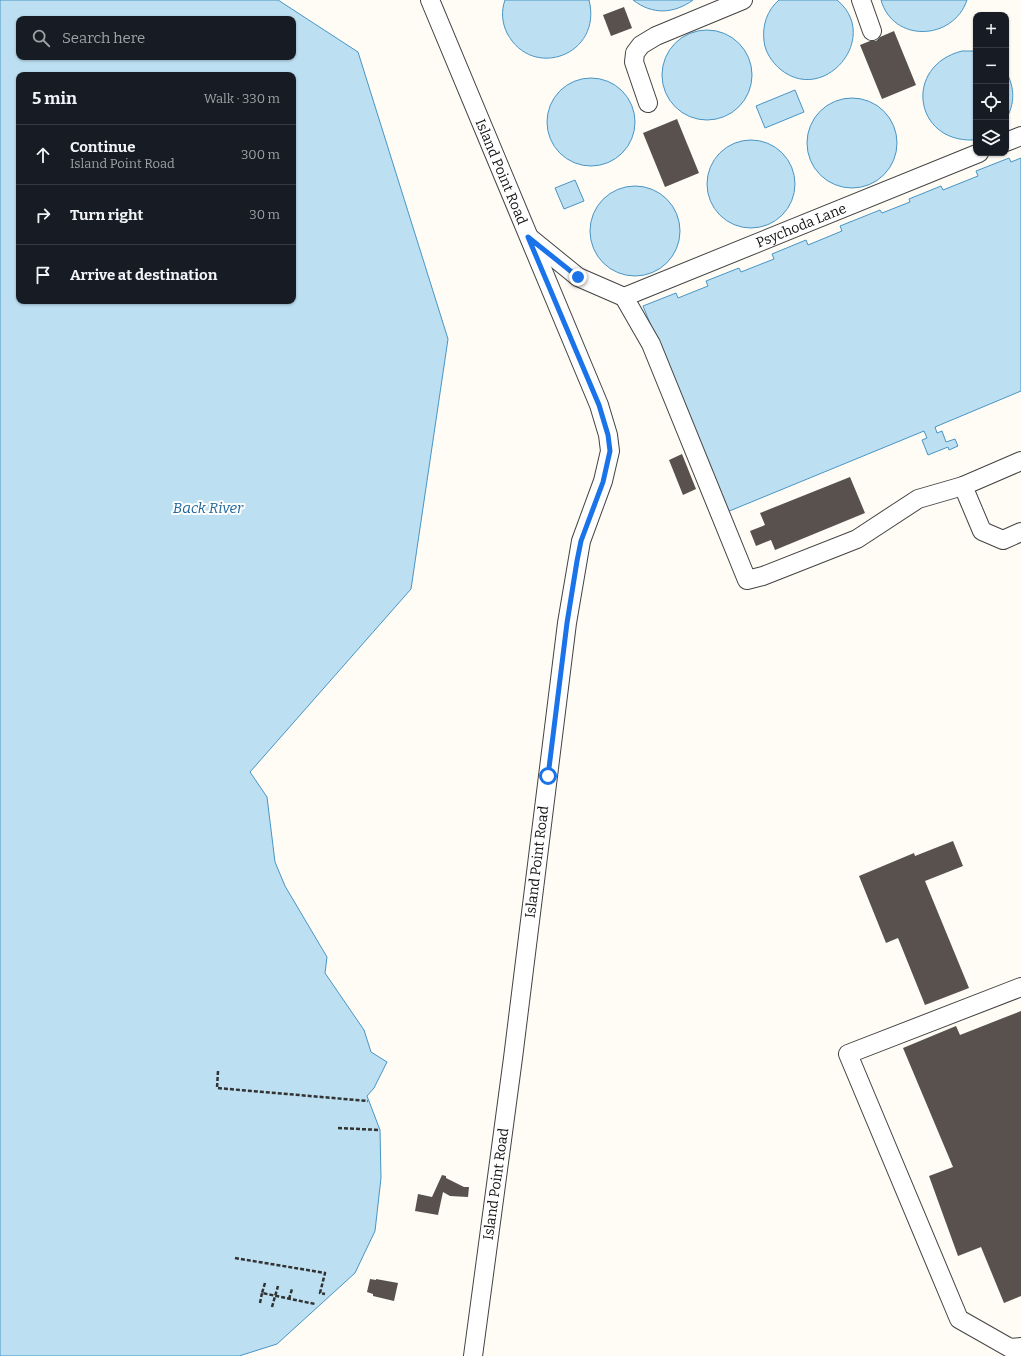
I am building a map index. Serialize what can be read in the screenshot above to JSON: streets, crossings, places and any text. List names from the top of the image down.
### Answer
{
  "streets": {
    "street": ["Island Point Road", "Psychoda Lane"]
  },
  "water": ["Back River"],
  "page": {
    "map_buttons": ["+", "−"],
    "search": "Search here",
    "heading": ["5 min", "Walk · 330 m"],
    "list": [
      ["Continue", "Island Point Road", "300 m"],
      ["Turn right", "30 m"],
      "Arrive at destination"
    ]
  }
}
